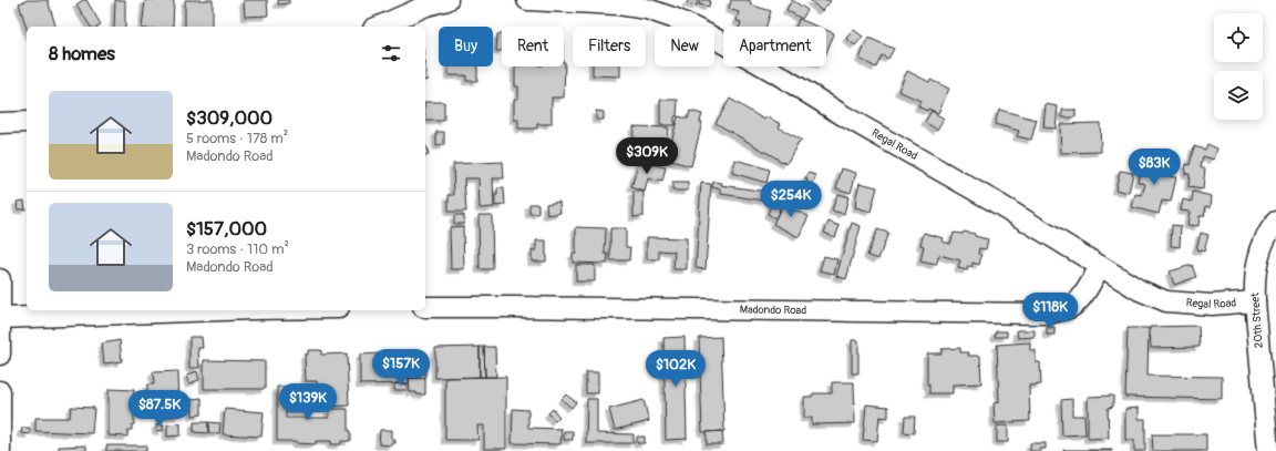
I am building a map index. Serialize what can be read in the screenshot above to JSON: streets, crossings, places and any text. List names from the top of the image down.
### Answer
{
  "streets": {
    "street": ["Regal Road", "Madondo Road", "20th Street"]
  },
  "crossings": [
    ["Regal Road", "Madondo Road"],
    ["Regal Road", "20th Street"]
  ],
  "page": {
    "chip": [
      "Buy",
      "Rent",
      "Filters",
      "New",
      "Apartment"
    ],
    "heading": "8 homes",
    "list": [
      {
        "name": "$309,000",
        "note": "5 rooms · 178 m² · Madondo Road"
      },
      {
        "name": "$157,000",
        "note": "3 rooms · 110 m² · Madondo Road"
      }
    ],
    "price": [
      "$309K",
      "$83K",
      "$254K",
      "$118K",
      "$157K",
      "$102K",
      "$139K",
      "$87.5K"
    ]
  }
}
